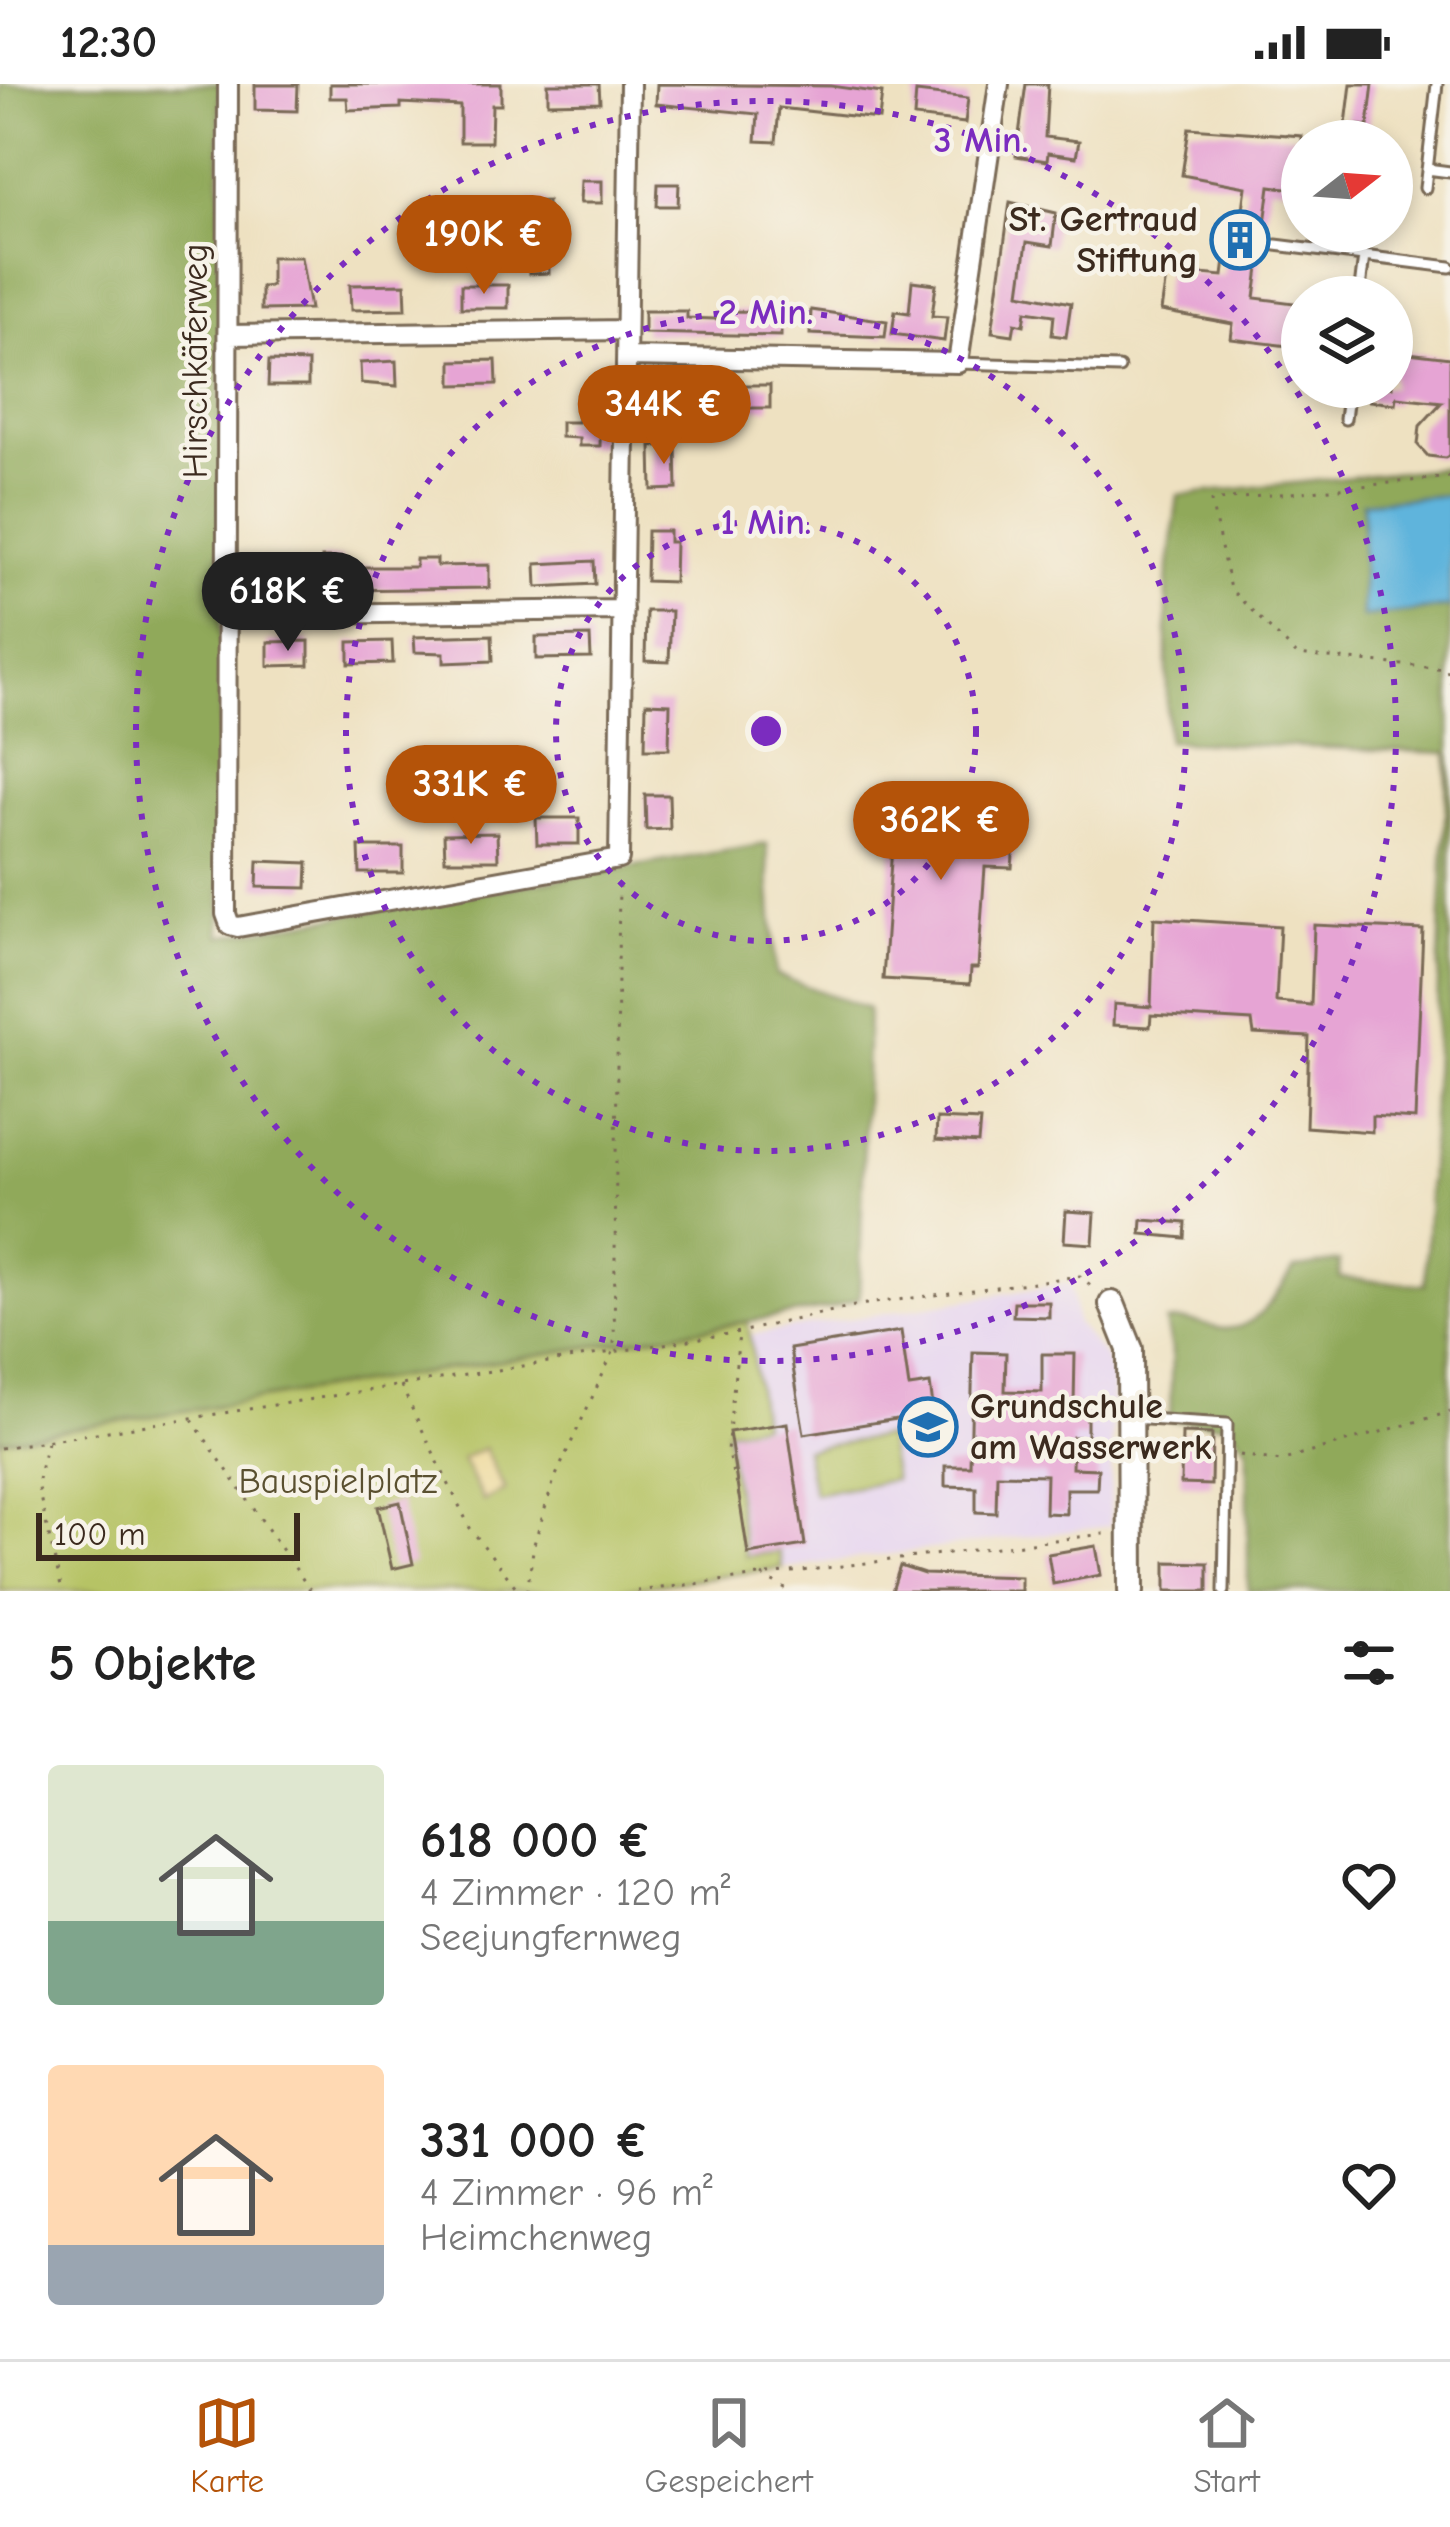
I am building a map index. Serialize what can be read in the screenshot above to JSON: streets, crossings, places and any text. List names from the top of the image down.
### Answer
{
  "streets": {
    "street": ["Hirschkäferweg"]
  },
  "parks": ["Bauspielplatz"],
  "places": {
    "building": ["St. Gertraud Stiftung"],
    "school or university": ["Grundschule am Wasserwerk"]
  },
  "scale_bar": "100 m",
  "north": "right",
  "page": {
    "status": "12:30",
    "price": [
      "190K €",
      "344K €",
      "618K €",
      "331K €",
      "362K €"
    ],
    "scale": "100 m",
    "heading": "5 Objekte",
    "list": [
      {
        "name": "618 000 €",
        "note": "4 Zimmer · 120 m² · Seejungfernweg"
      },
      {
        "name": "331 000 €",
        "note": "4 Zimmer · 96 m² · Heimchenweg"
      }
    ],
    "tabs": ["Karte", "Gespeichert", "Start"]
  },
  "rings": ["3 Min.", "2 Min.", "1 Min."]
}
